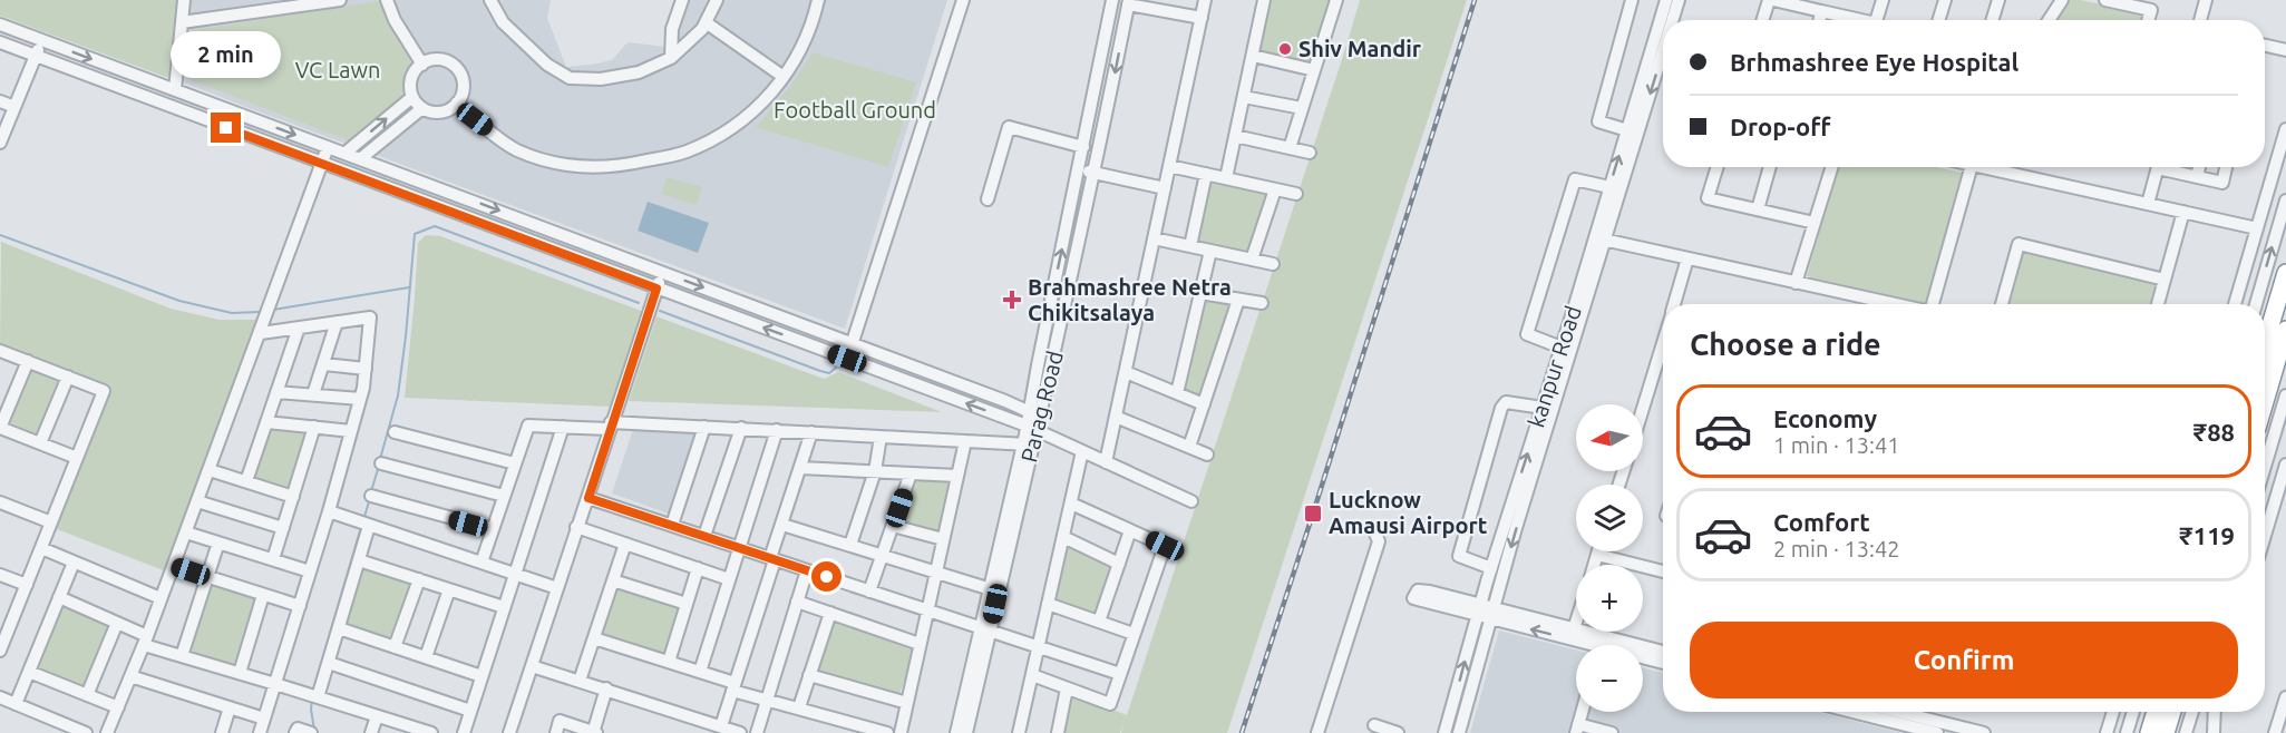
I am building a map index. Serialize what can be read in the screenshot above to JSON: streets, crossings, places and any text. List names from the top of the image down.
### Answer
{
  "streets": {
    "street": ["kanpur Road", "Parag Road"]
  },
  "parks": ["VC Lawn", "Football Ground"],
  "places": {
    "other": ["Shiv Mandir"],
    "health": ["Brahmashree Netra Chikitsalaya"],
    "transit": ["Lucknow Amausi Airport"]
  },
  "north": "left",
  "page": {
    "banner": ["Brhmashree Eye Hospital", "Drop-off"],
    "bubble": "2 min",
    "heading": "Choose a ride",
    "list": [
      {
        "name": "Economy",
        "note": "1 min · 13:41",
        "value": "₹88"
      },
      {
        "name": "Comfort",
        "note": "2 min · 13:42",
        "value": "₹119"
      }
    ],
    "map_buttons": ["+", "−"],
    "buttons": "Confirm"
  }
}
